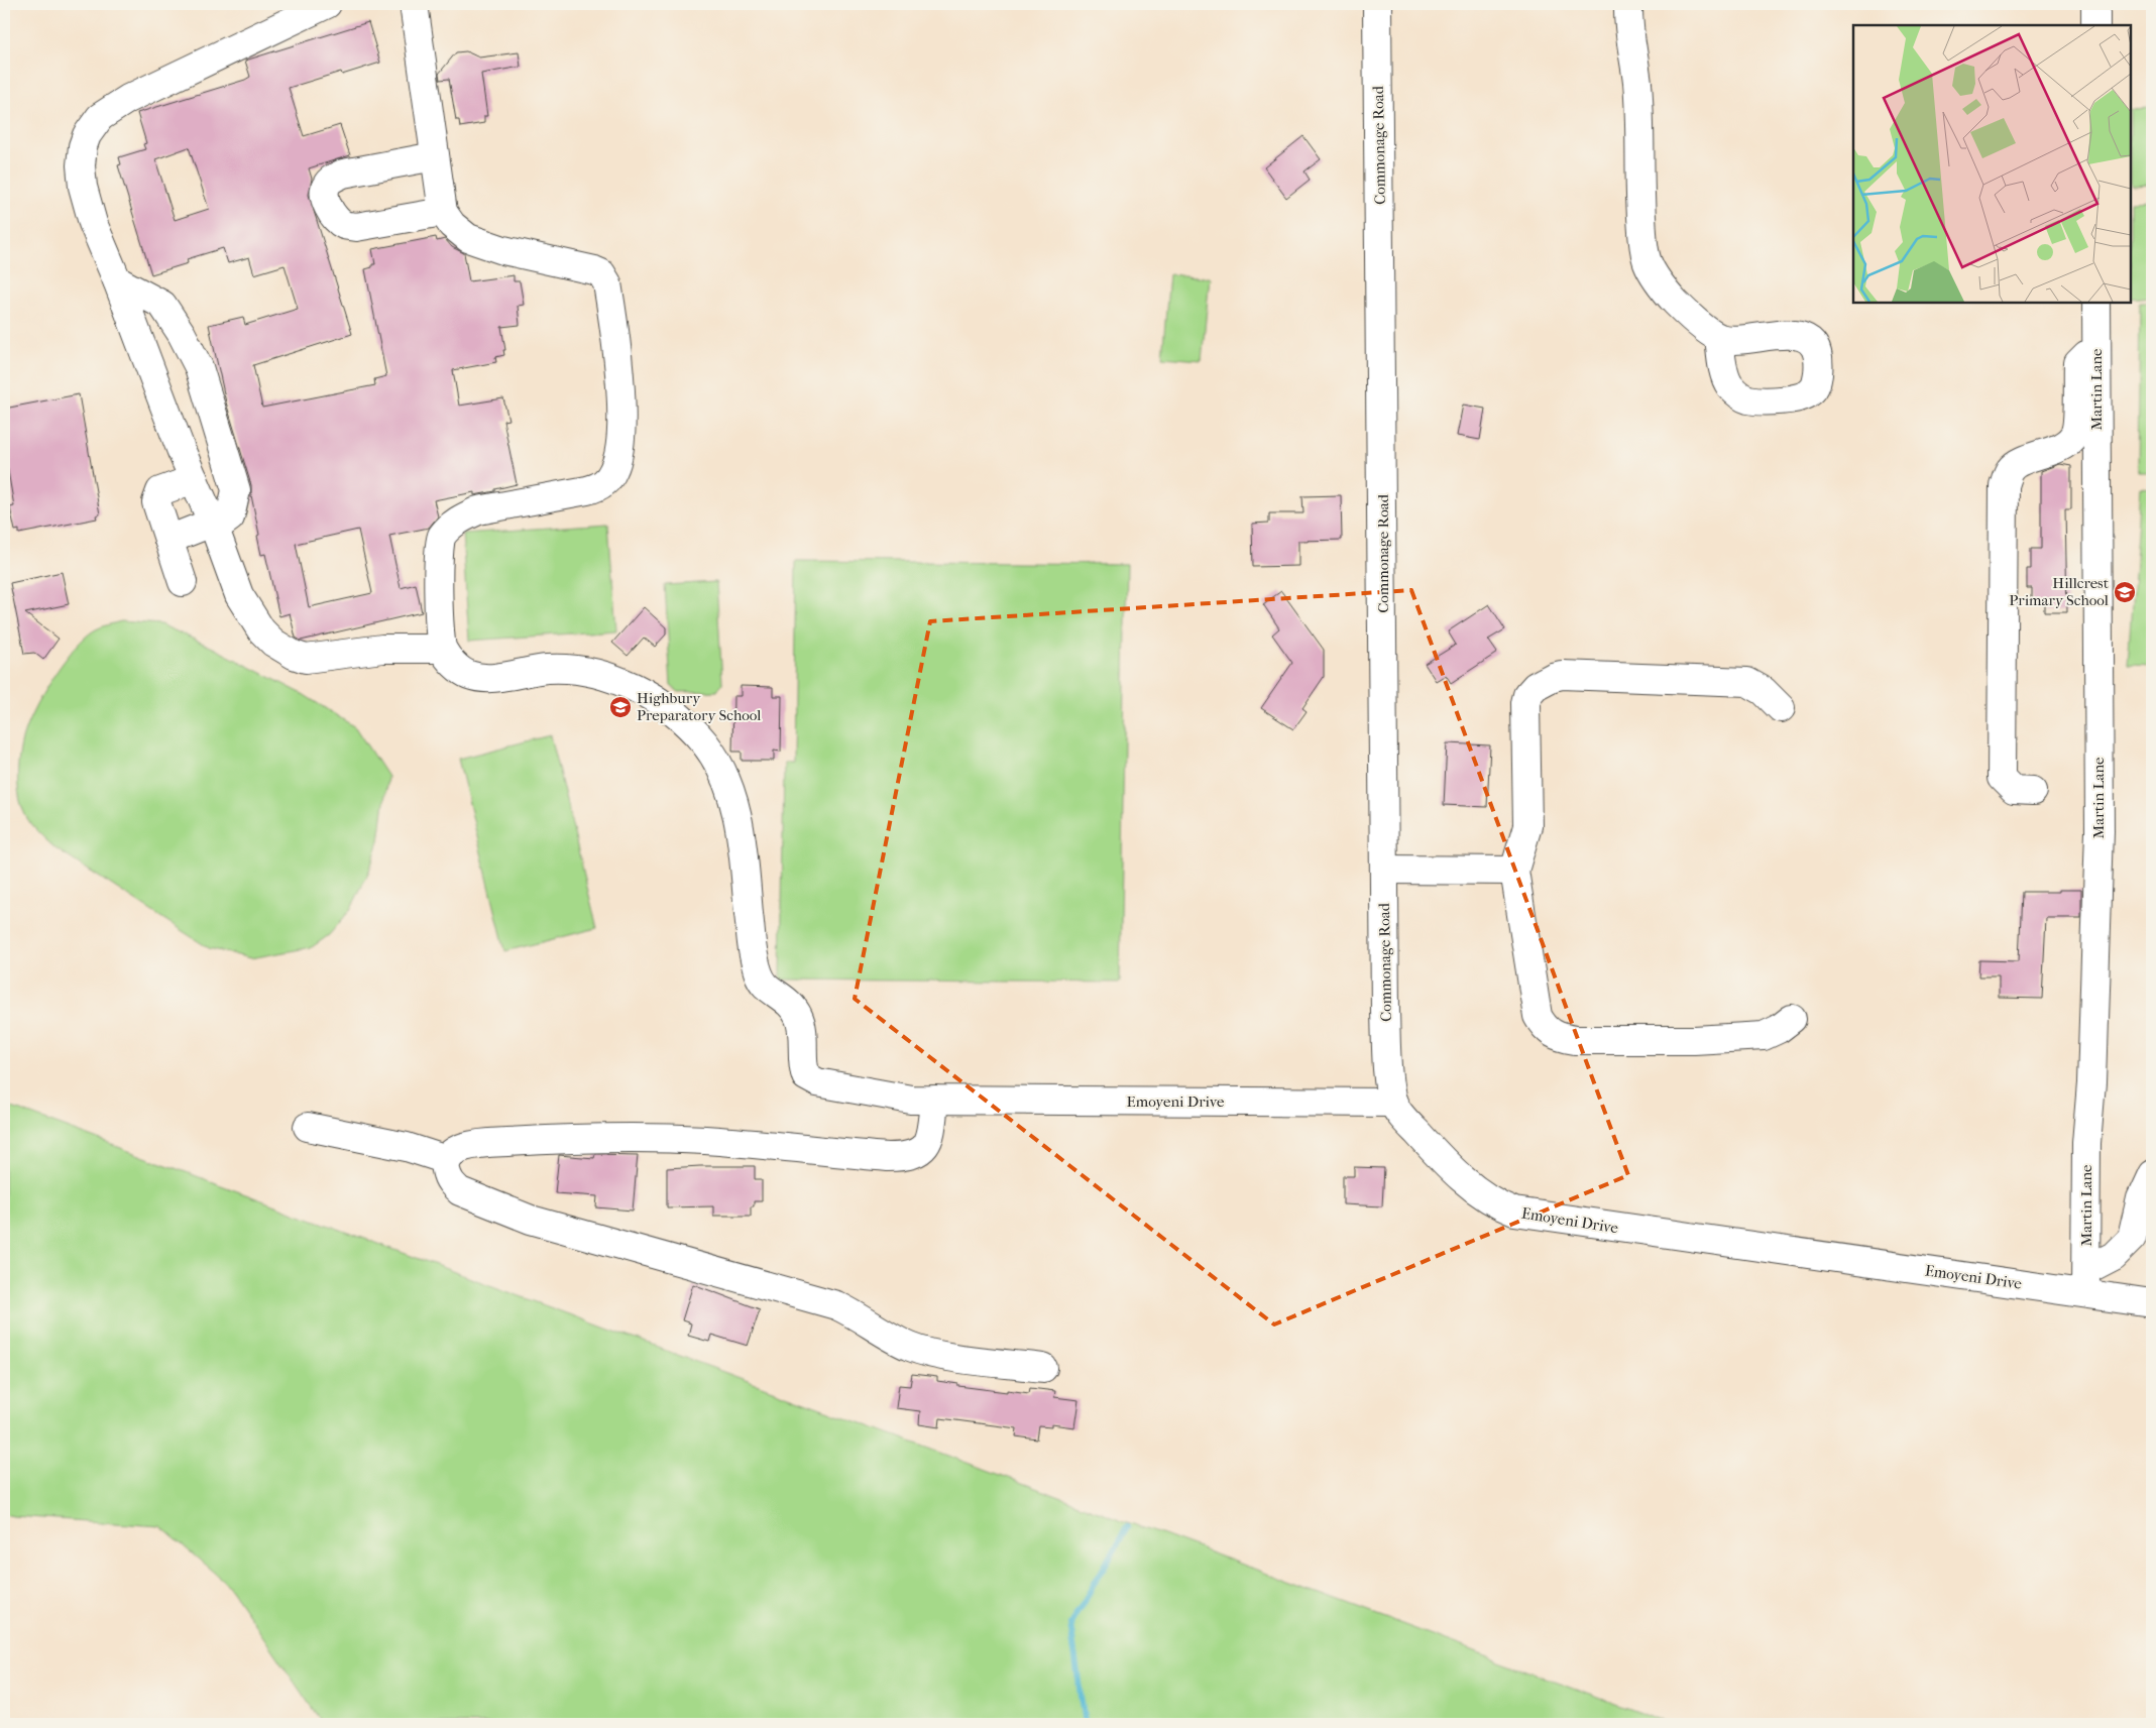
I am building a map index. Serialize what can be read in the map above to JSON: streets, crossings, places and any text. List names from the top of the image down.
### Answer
{
  "streets": {
    "street": ["Commonage Road", "Martin Lane", "Emoyeni Drive"]
  },
  "crossings": [
    ["Commonage Road", "Emoyeni Drive"],
    ["Martin Lane", "Emoyeni Drive"]
  ],
  "places": {
    "school or university": ["Hillcrest Primary School", "Highbury Preparatory School"]
  }
}
